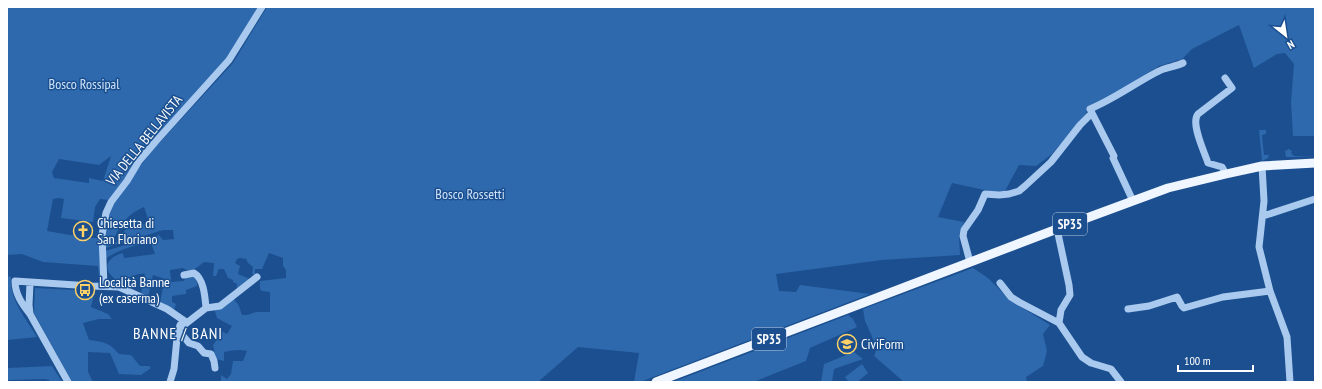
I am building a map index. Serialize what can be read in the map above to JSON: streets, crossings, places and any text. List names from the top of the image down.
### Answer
{
  "streets": {
    "main road": ["SP35"],
    "street": ["VIA DELLA BELLAVISTA"]
  },
  "districts": ["BANNE / BANI"],
  "parks": ["Bosco Rossipal", "Bosco Rossetti"],
  "places": {
    "church": ["Chiesetta di San Floriano"],
    "bus stop": ["Località Banne (ex caserma)"],
    "school or university": ["CiviForm"]
  },
  "scale_bar": "100 m",
  "north": "bottom right"
}
